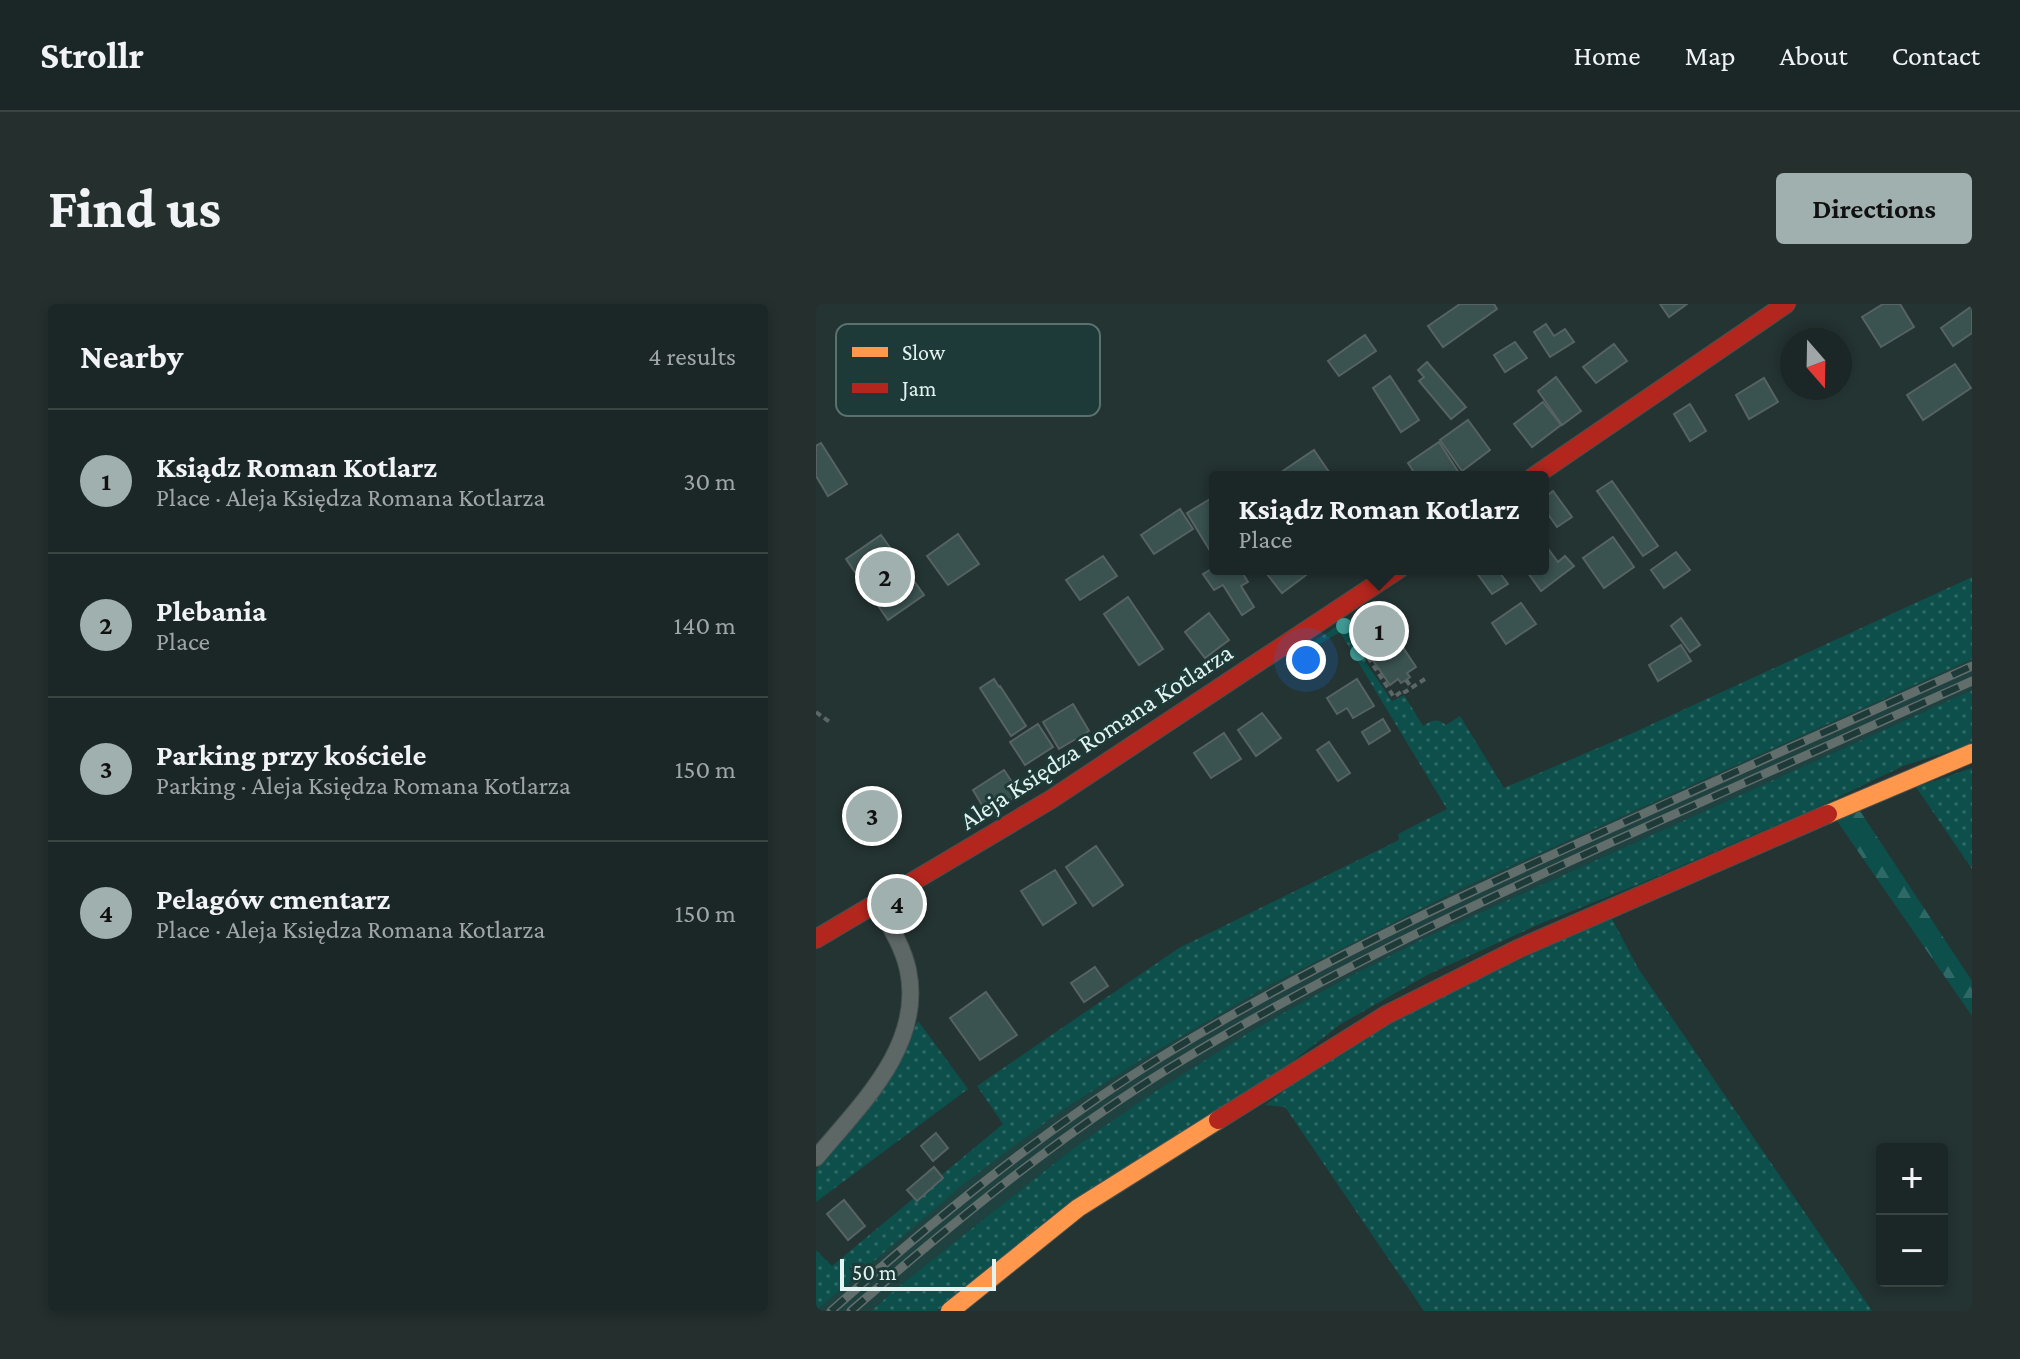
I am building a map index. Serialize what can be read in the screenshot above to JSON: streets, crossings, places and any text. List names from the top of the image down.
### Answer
{
  "streets": {
    "street": ["Aleja Księdza Romana Kotlarza"]
  },
  "legend": ["Slow", "Jam"],
  "scale_bar": "50 m",
  "north": "bottom",
  "page": {
    "header": "Strollr",
    "nav": [
      "Home",
      "Map",
      "About",
      "Contact"
    ],
    "buttons": "Directions",
    "title": "Find us",
    "heading": ["Nearby", "4 results"],
    "list": [
      {
        "mark": "1",
        "name": "Ksiądz Roman Kotlarz",
        "note": "Place · Aleja Księdza Romana Kotlarza",
        "value": "30 m"
      },
      {
        "mark": "2",
        "name": "Plebania",
        "note": "Place",
        "value": "140 m"
      },
      {
        "mark": "3",
        "name": "Parking przy kościele",
        "note": "Parking · Aleja Księdza Romana Kotlarza",
        "value": "150 m"
      },
      {
        "mark": "4",
        "name": "Pelagów cmentarz",
        "note": "Place · Aleja Księdza Romana Kotlarza",
        "value": "150 m"
      }
    ],
    "popup": ["Ksiądz Roman Kotlarz", "Place"],
    "pins": [
      "2",
      "1",
      "3",
      "4"
    ],
    "map_buttons": ["+", "−"],
    "scale": "50 m"
  }
}
